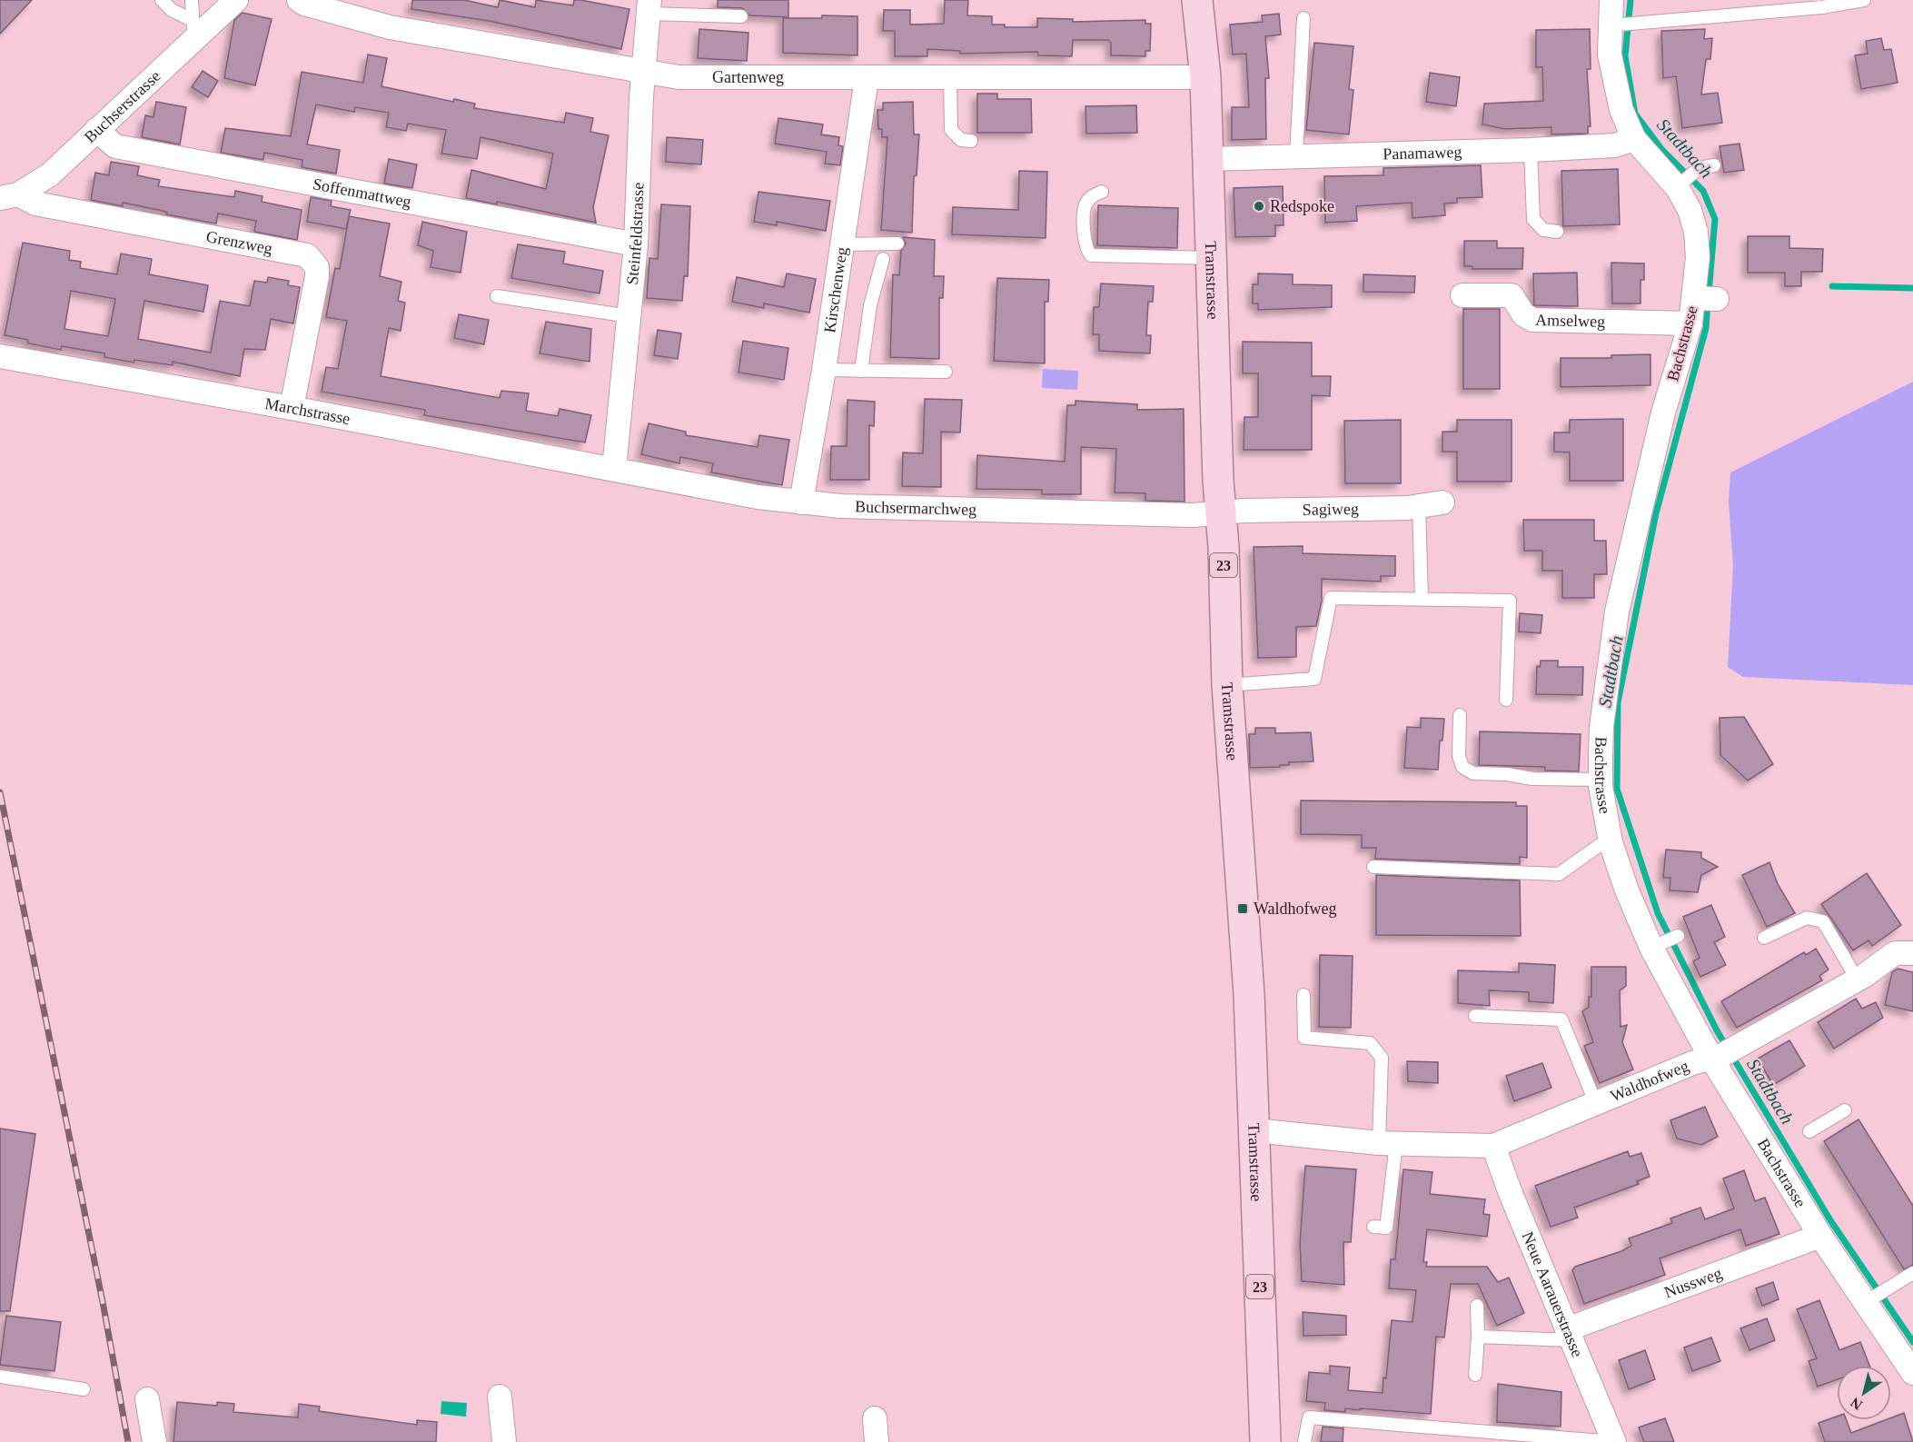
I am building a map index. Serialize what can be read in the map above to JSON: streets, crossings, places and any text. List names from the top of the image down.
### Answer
{
  "streets": {
    "main road": ["Tramstrasse", "23"],
    "street": [
      "Gartenweg",
      "Buchserstrasse",
      "Panamaweg",
      "Soffenmattweg",
      "Steinfeldstrasse",
      "Grenzweg",
      "Kirschenweg",
      "Amselweg",
      "Bachstrasse",
      "Marchstrasse",
      "Buchsermarchweg",
      "Sagiweg",
      "Waldhofweg",
      "Nussweg",
      "Neue Aarauerstrasse"
    ]
  },
  "crossings": [
    ["Gartenweg", "Steinfeldstrasse"],
    ["Gartenweg", "Tramstrasse"],
    ["Gartenweg", "Kirschenweg"],
    ["Buchserstrasse", "Soffenmattweg"],
    ["Buchserstrasse", "Grenzweg"],
    ["Panamaweg", "Tramstrasse"],
    ["Panamaweg", "Bachstrasse"],
    ["Soffenmattweg", "Steinfeldstrasse"],
    ["Steinfeldstrasse", "Marchstrasse"],
    ["Steinfeldstrasse", "Buchsermarchweg"],
    ["Grenzweg", "Marchstrasse"],
    ["Tramstrasse", "Buchsermarchweg"],
    ["Tramstrasse", "Sagiweg"],
    ["Tramstrasse", "Waldhofweg"],
    ["Kirschenweg", "Buchsermarchweg"],
    ["Amselweg", "Bachstrasse"],
    ["Bachstrasse", "Waldhofweg"],
    ["Bachstrasse", "Nussweg"],
    ["Marchstrasse", "Buchsermarchweg"],
    ["Buchsermarchweg", "Sagiweg"],
    ["Waldhofweg", "Neue Aarauerstrasse"],
    ["Nussweg", "Neue Aarauerstrasse"]
  ],
  "water": ["Stadtbach"],
  "places": {
    "other": ["Redspoke"],
    "transit": ["Waldhofweg"]
  },
  "north": "bottom left"
}
